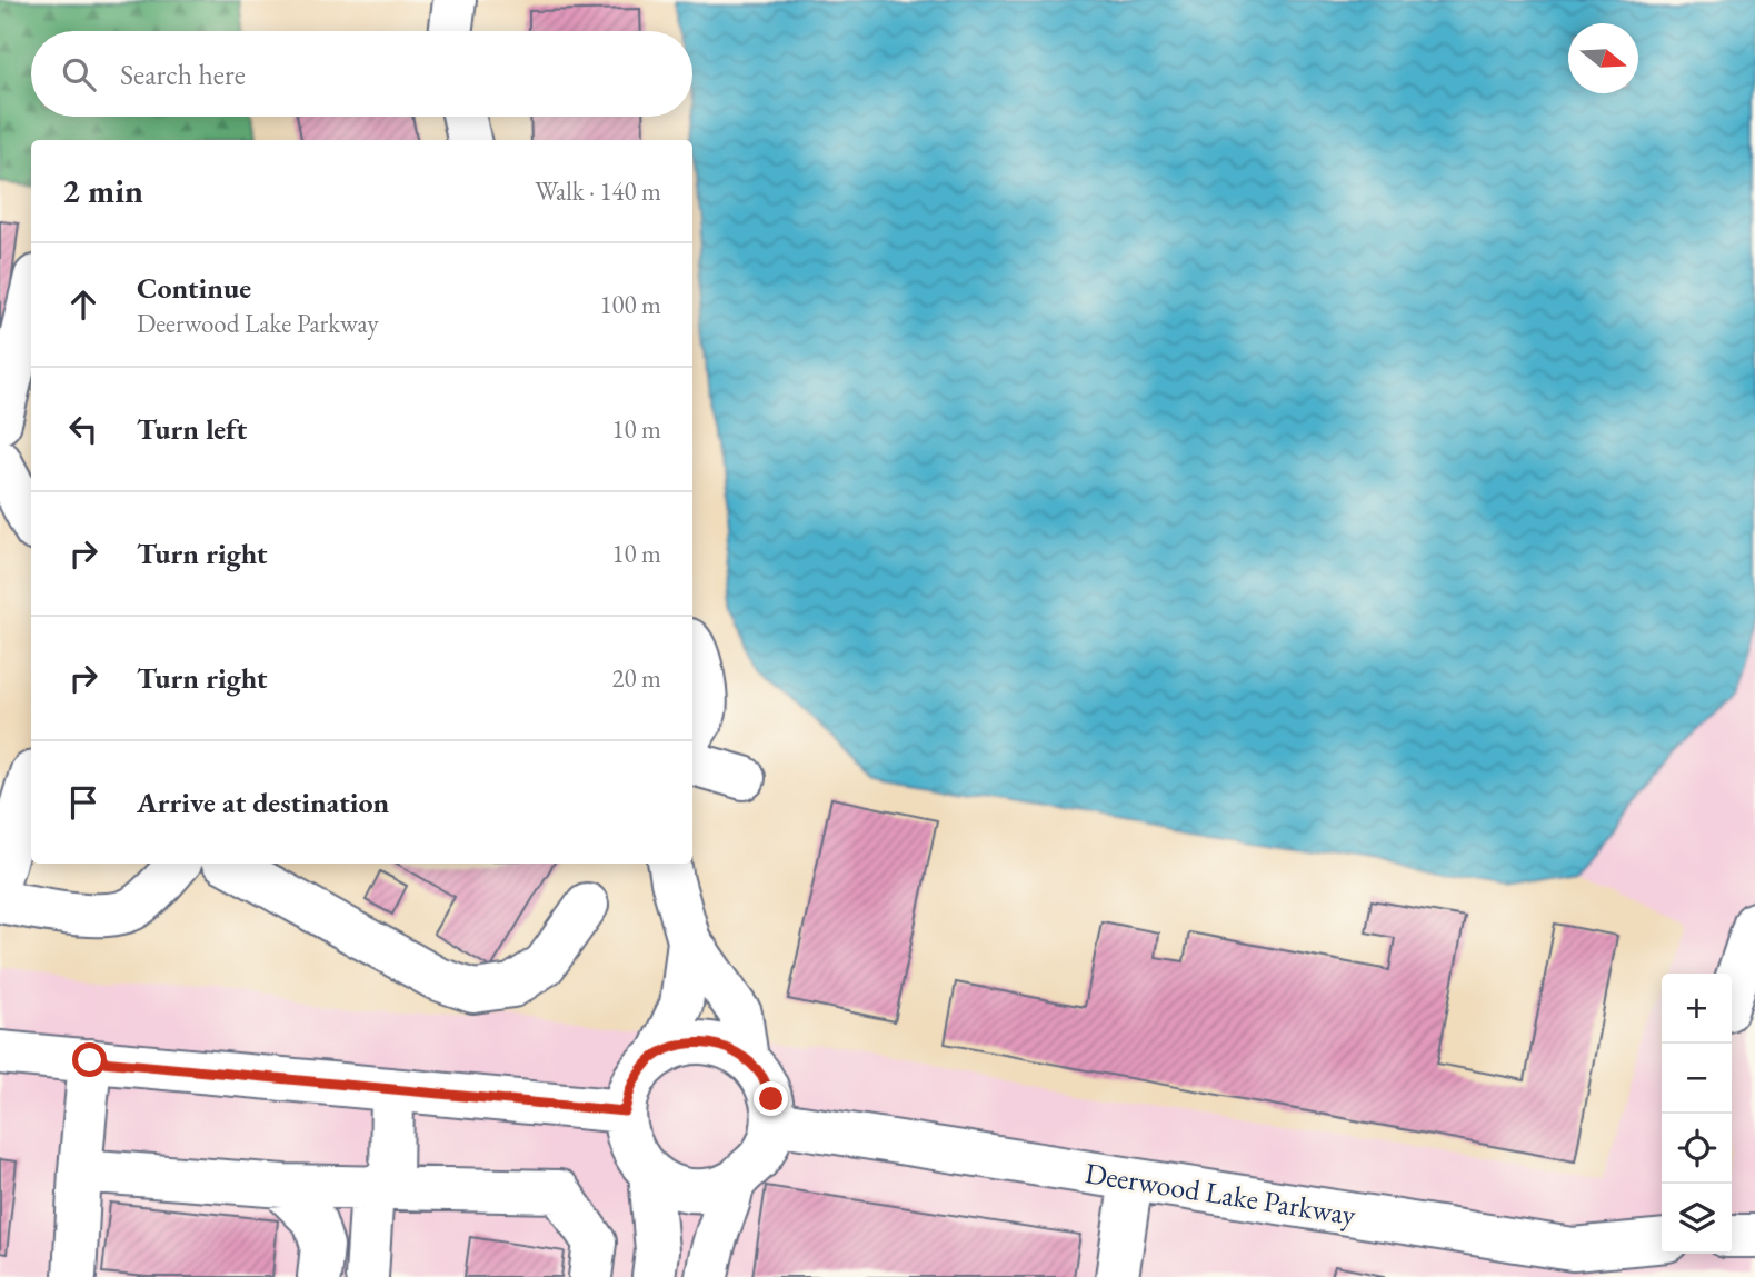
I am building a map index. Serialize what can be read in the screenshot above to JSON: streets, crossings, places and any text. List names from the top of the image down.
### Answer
{
  "streets": {
    "street": ["Deerwood Lake Parkway"]
  },
  "north": "right",
  "page": {
    "search": "Search here",
    "heading": ["2 min", "Walk · 140 m"],
    "list": [
      ["Continue", "Deerwood Lake Parkway", "100 m"],
      ["Turn left", "10 m"],
      ["Turn right", "10 m"],
      ["Turn right", "20 m"],
      "Arrive at destination"
    ],
    "map_buttons": ["+", "−"]
  }
}
